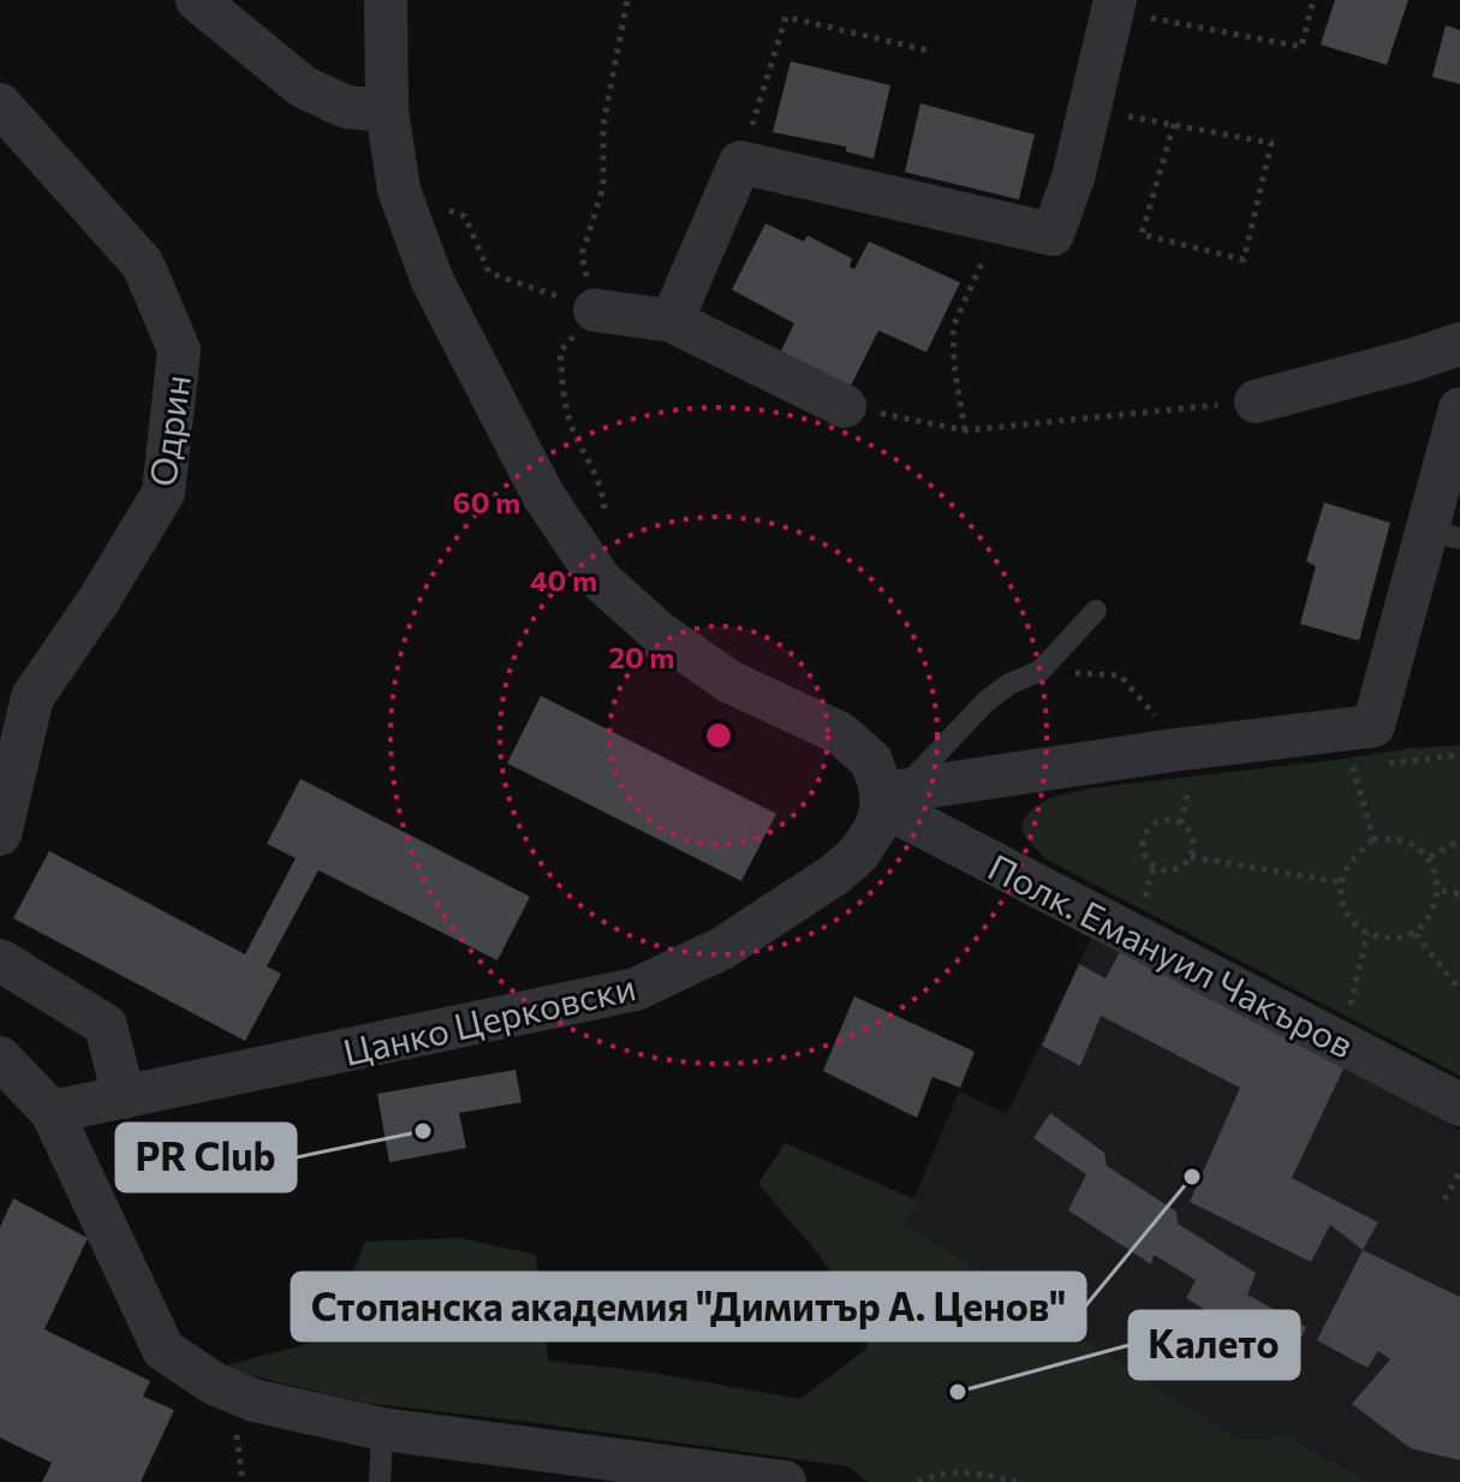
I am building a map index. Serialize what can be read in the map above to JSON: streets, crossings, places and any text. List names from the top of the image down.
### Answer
{
  "streets": {
    "street": ["Одрин", "Полк. Емануил Чакъров", "Цанко Церковски"]
  },
  "crossings": [
    ["Полк. Емануил Чакъров", "Цанко Церковски"]
  ],
  "places": ["PR Club", "Стопанска академия \"Димитър А. Ценов\"", "Калето"],
  "rings": ["60 m", "40 m", "20 m"]
}
